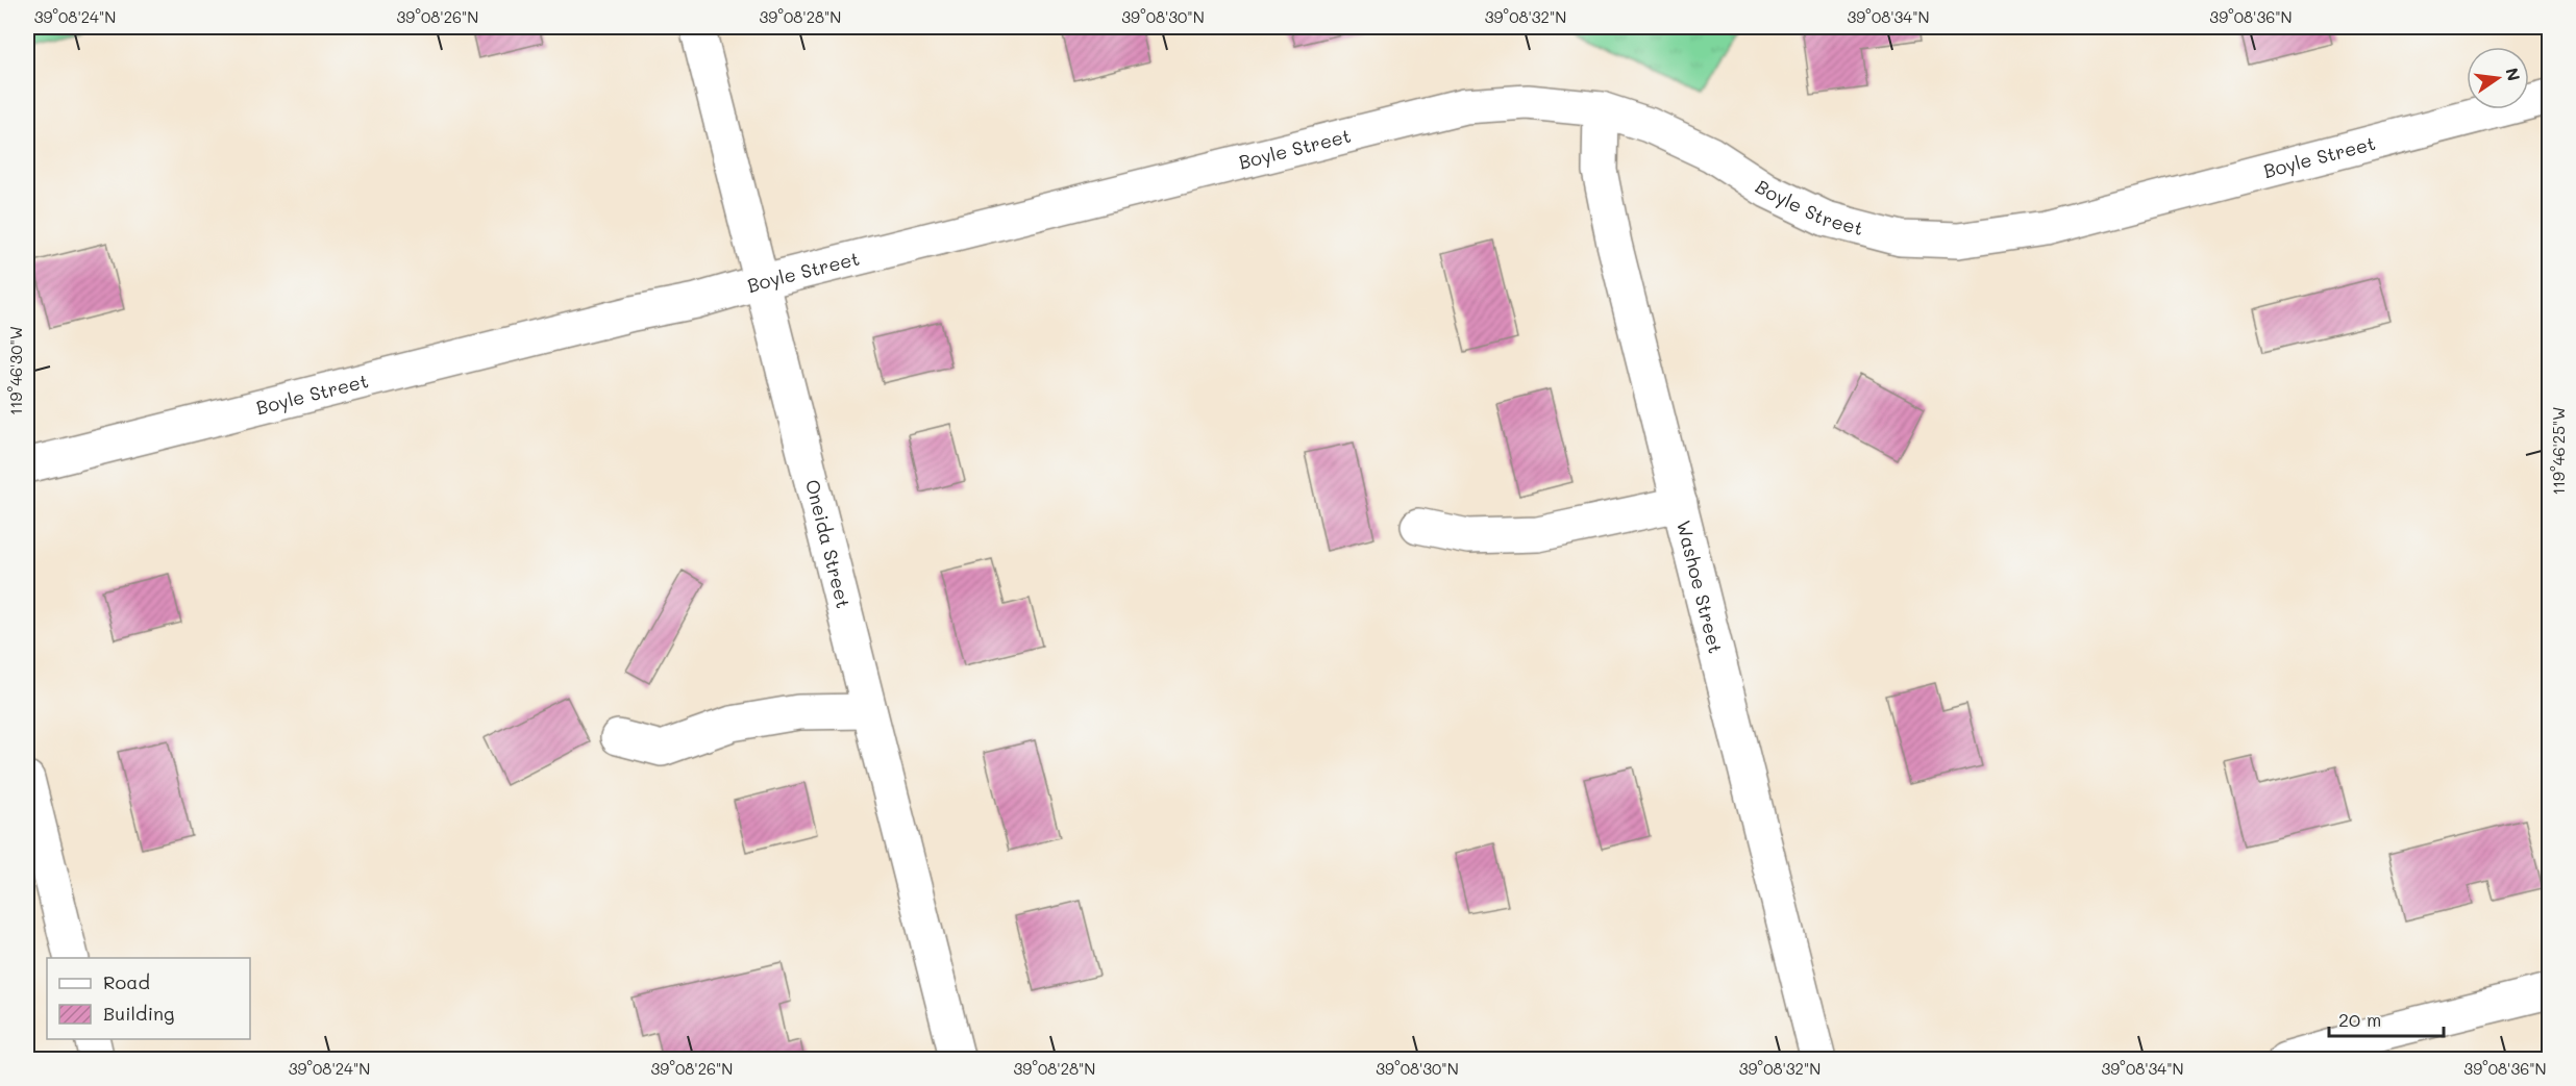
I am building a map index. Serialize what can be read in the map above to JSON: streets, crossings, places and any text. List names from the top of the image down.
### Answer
{
  "streets": {
    "street": ["Boyle Street", "Oneida Street", "Washoe Street"]
  },
  "crossings": [
    ["Boyle Street", "Oneida Street"],
    ["Boyle Street", "Washoe Street"]
  ],
  "legend": ["Road", "Building"],
  "scale_bar": "20 m",
  "north": "right",
  "coordinates": [
    "39°08'24\"N",
    "39°08'26\"N",
    "39°08'28\"N",
    "39°08'30\"N",
    "39°08'32\"N",
    "39°08'34\"N",
    "39°08'36\"N",
    "119°46'30\"W",
    "119°46'25\"W"
  ]
}
